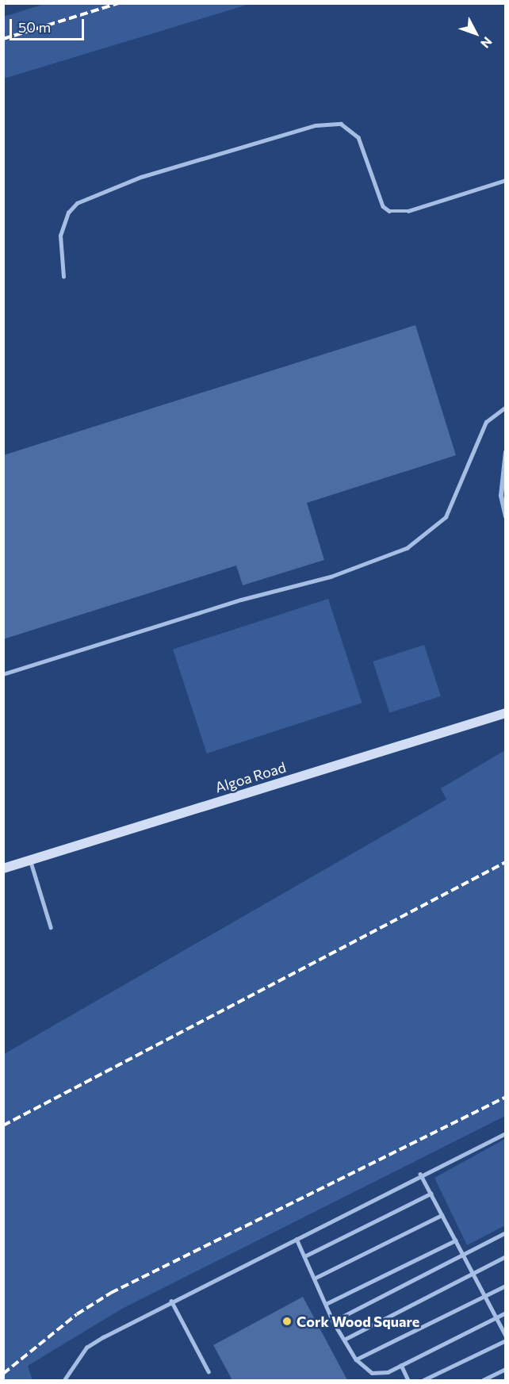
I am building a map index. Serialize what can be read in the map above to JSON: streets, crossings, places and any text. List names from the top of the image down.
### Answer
{
  "streets": {
    "street": ["Algoa Road"]
  },
  "places": ["Cork Wood Square"],
  "scale_bar": "50 m",
  "north": "bottom right"
}
